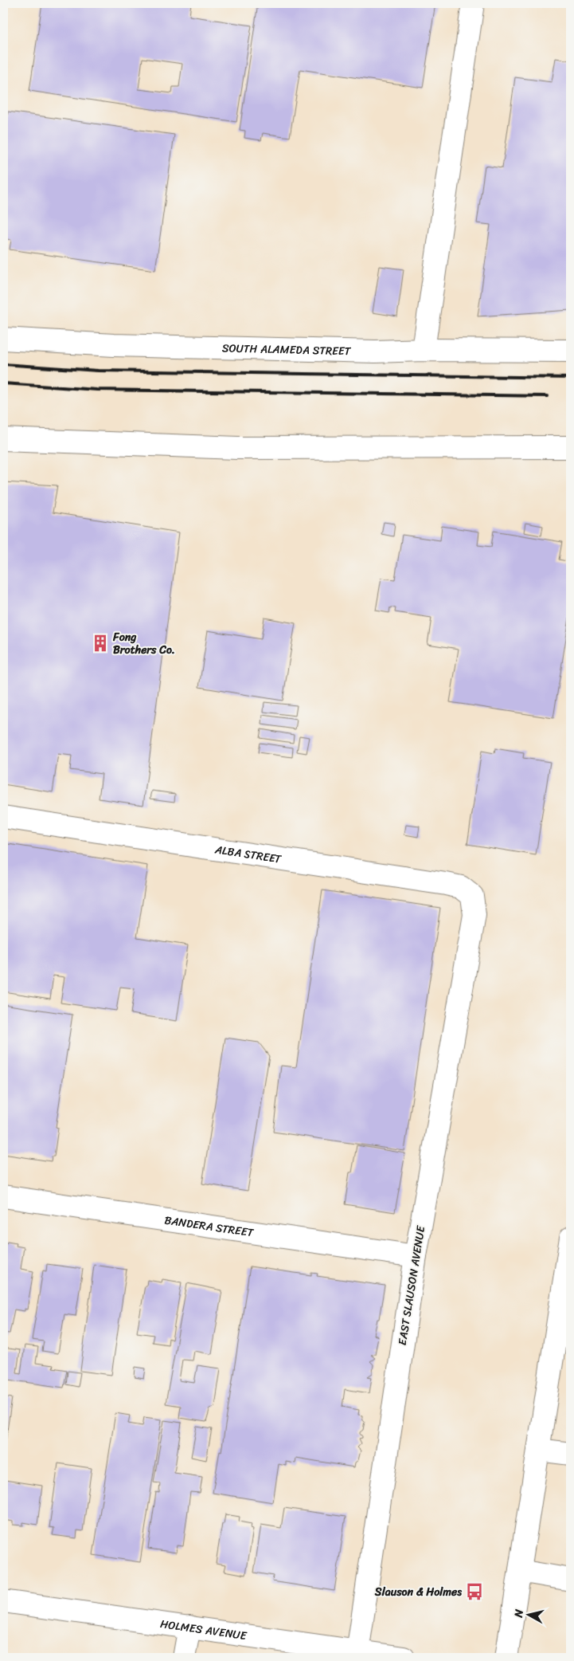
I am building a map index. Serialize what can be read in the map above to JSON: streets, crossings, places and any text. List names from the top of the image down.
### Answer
{
  "streets": {
    "street": [
      "SOUTH ALAMEDA STREET",
      "ALBA STREET",
      "BANDERA STREET",
      "EAST SLAUSON AVENUE",
      "HOLMES AVENUE"
    ]
  },
  "crossings": [
    ["ALBA STREET", "EAST SLAUSON AVENUE"],
    ["BANDERA STREET", "EAST SLAUSON AVENUE"],
    ["EAST SLAUSON AVENUE", "HOLMES AVENUE"]
  ],
  "places": {
    "building": ["Fong Brothers Co."],
    "bus stop": ["Slauson & Holmes"]
  },
  "north": "left"
}
